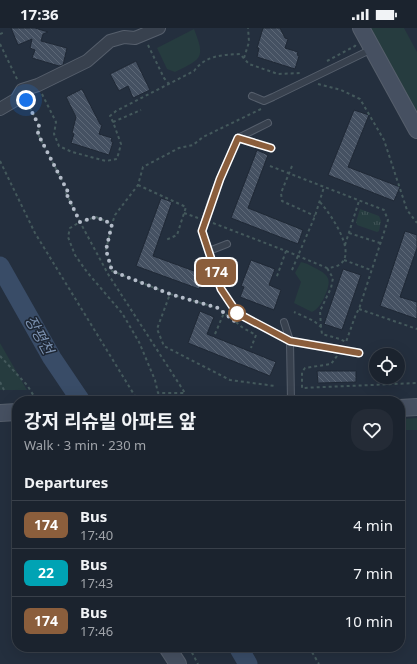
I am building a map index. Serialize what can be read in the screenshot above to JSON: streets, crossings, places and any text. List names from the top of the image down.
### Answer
{
  "water": ["장평천"],
  "lines": ["bus line 174"],
  "page": {
    "status": "17:36",
    "on_map": "174",
    "heading": [
      ["강저 리슈빌 아파트 앞", "Walk · 3 min · 230 m"],
      "Departures"
    ],
    "list": [
      {
        "mark": "174",
        "name": "Bus",
        "note": "17:40",
        "value": "4 min"
      },
      {
        "mark": "22",
        "name": "Bus",
        "note": "17:43",
        "value": "7 min"
      },
      {
        "mark": "174",
        "name": "Bus",
        "note": "17:46",
        "value": "10 min"
      }
    ]
  }
}
